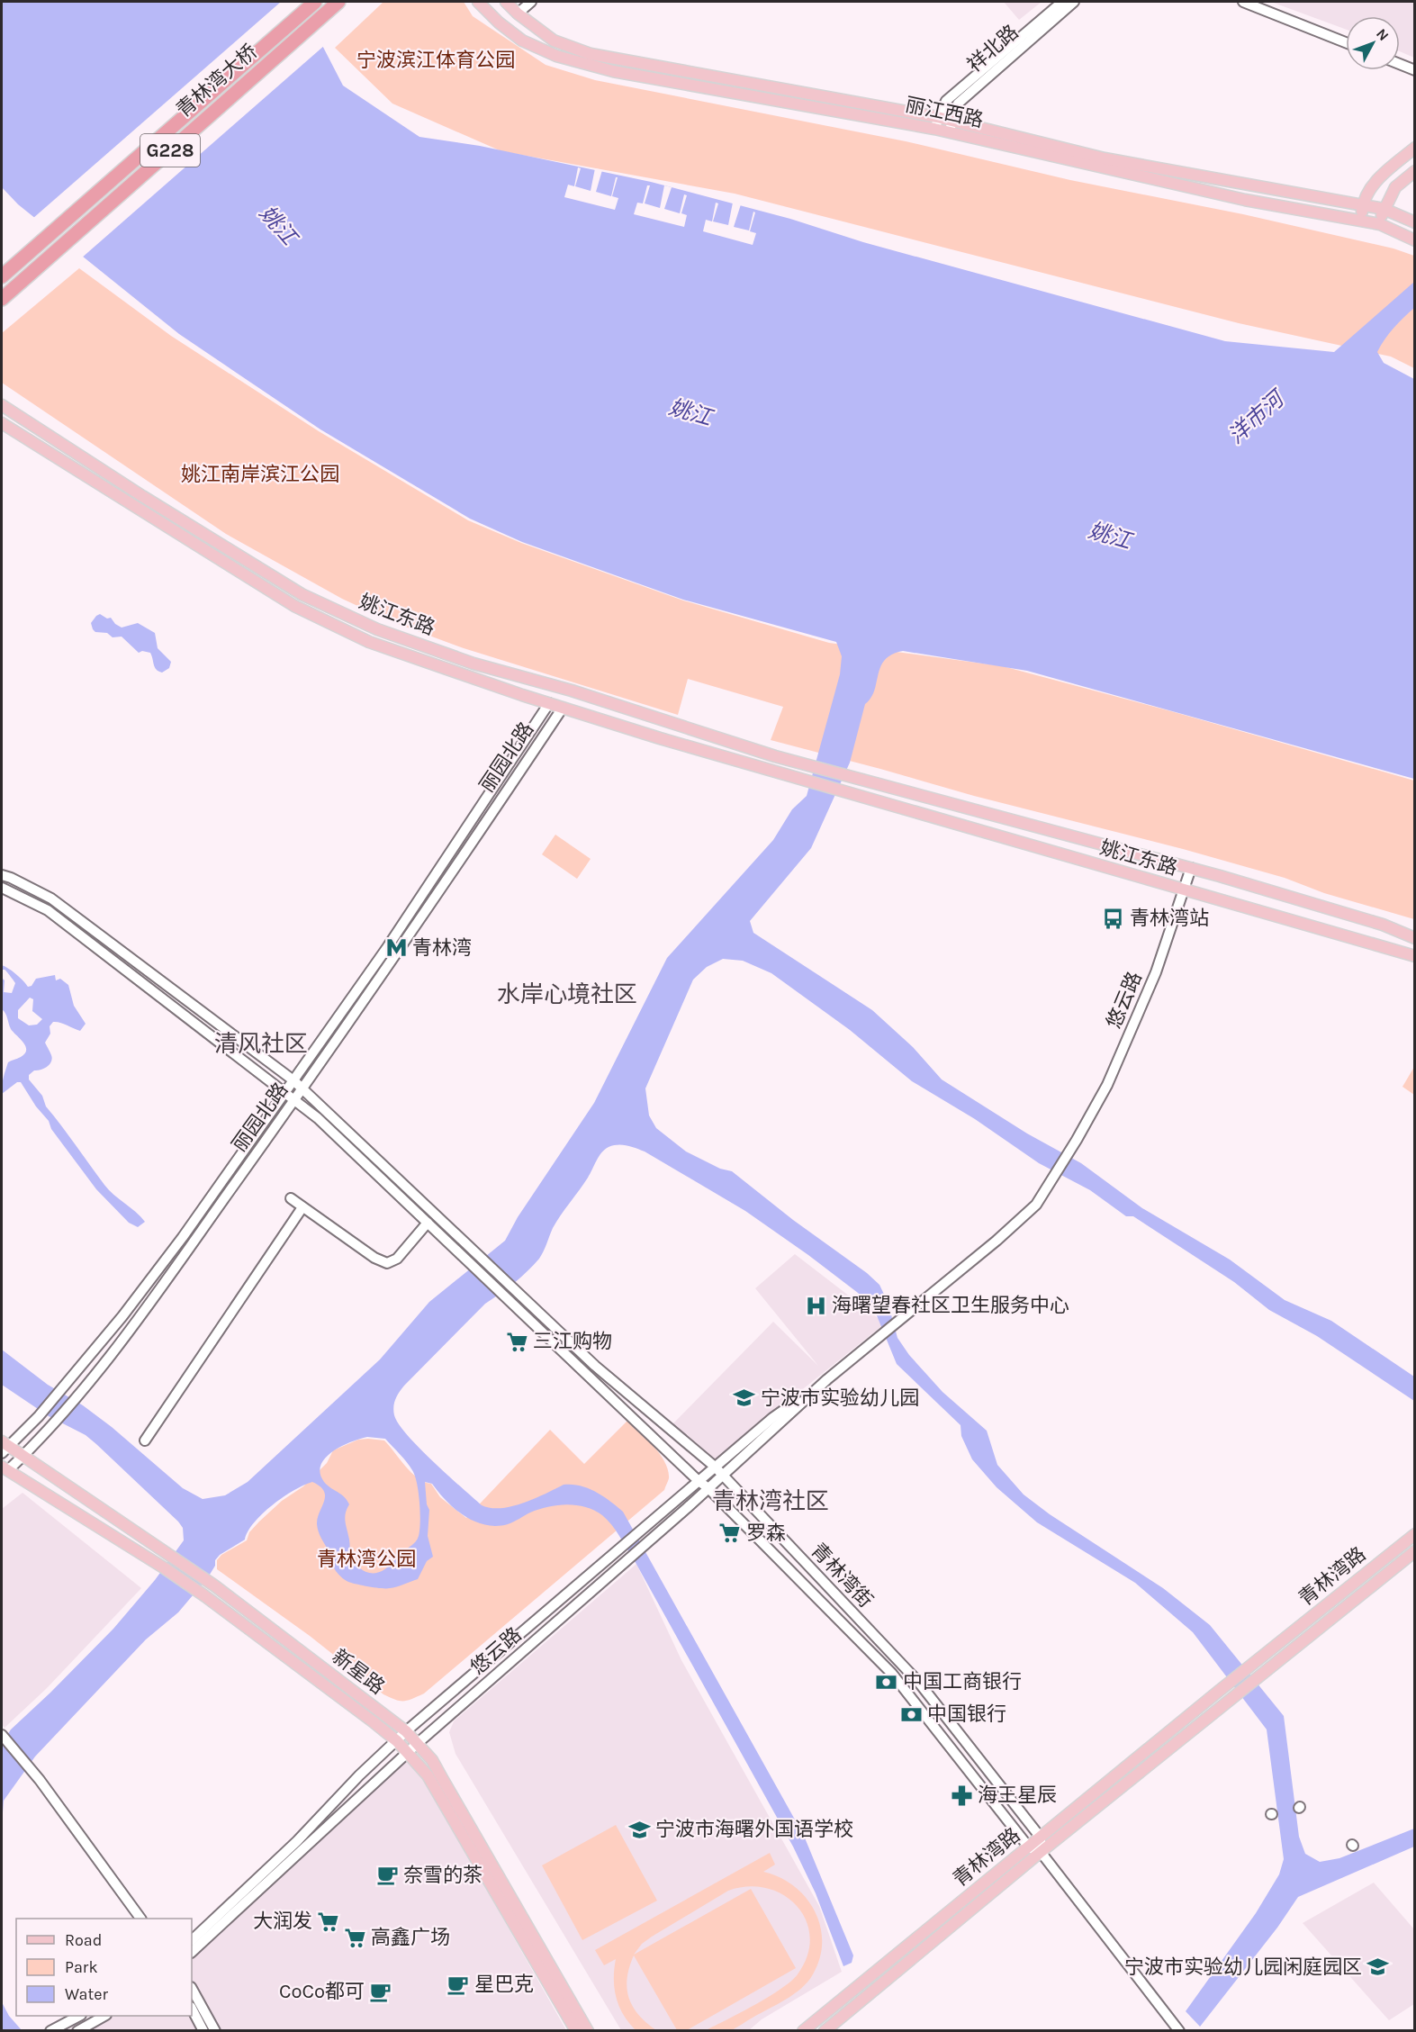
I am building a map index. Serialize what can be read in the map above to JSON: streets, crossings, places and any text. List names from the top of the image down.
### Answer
{
  "streets": {
    "highway": ["青林湾大桥", "G228"],
    "main road": [
      "丽江西路",
      "姚江东路",
      "青林湾路",
      "新星路"
    ],
    "street": [
      "祥北路",
      "丽园北路",
      "悠云路",
      "青林湾街"
    ]
  },
  "crossings": [
    ["祥北路", "丽江西路"],
    ["姚江东路", "丽园北路"],
    ["姚江东路", "悠云路"],
    ["丽园北路", "青林湾街"],
    ["丽园北路", "新星路"],
    ["悠云路", "青林湾街"],
    ["悠云路", "新星路"],
    ["青林湾街", "青林湾路"]
  ],
  "districts": ["水岸心境社区", "清风社区", "青林湾社区"],
  "water": ["姚江", "洋市河"],
  "parks": ["宁波滨江体育公园", "姚江南岸滨江公园", "青林湾公园"],
  "places": {
    "bus stop": ["青林湾站"],
    "metro station": ["青林湾"],
    "hospital": ["海曙望春社区卫生服务中心"],
    "supermarket": [
      "三江购物",
      "罗森",
      "大润发",
      "高鑫广场"
    ],
    "school or university": ["宁波市实验幼儿园", "宁波市海曙外国语学校", "宁波市实验幼儿园闲庭园区"],
    "bank": ["中国工商银行", "中国银行"],
    "pharmacy": ["海王星辰"],
    "cafe": ["奈雪的茶", "星巴克", "CoCo都可"]
  },
  "legend": ["Road", "Park", "Water"],
  "north": "top right"
}
